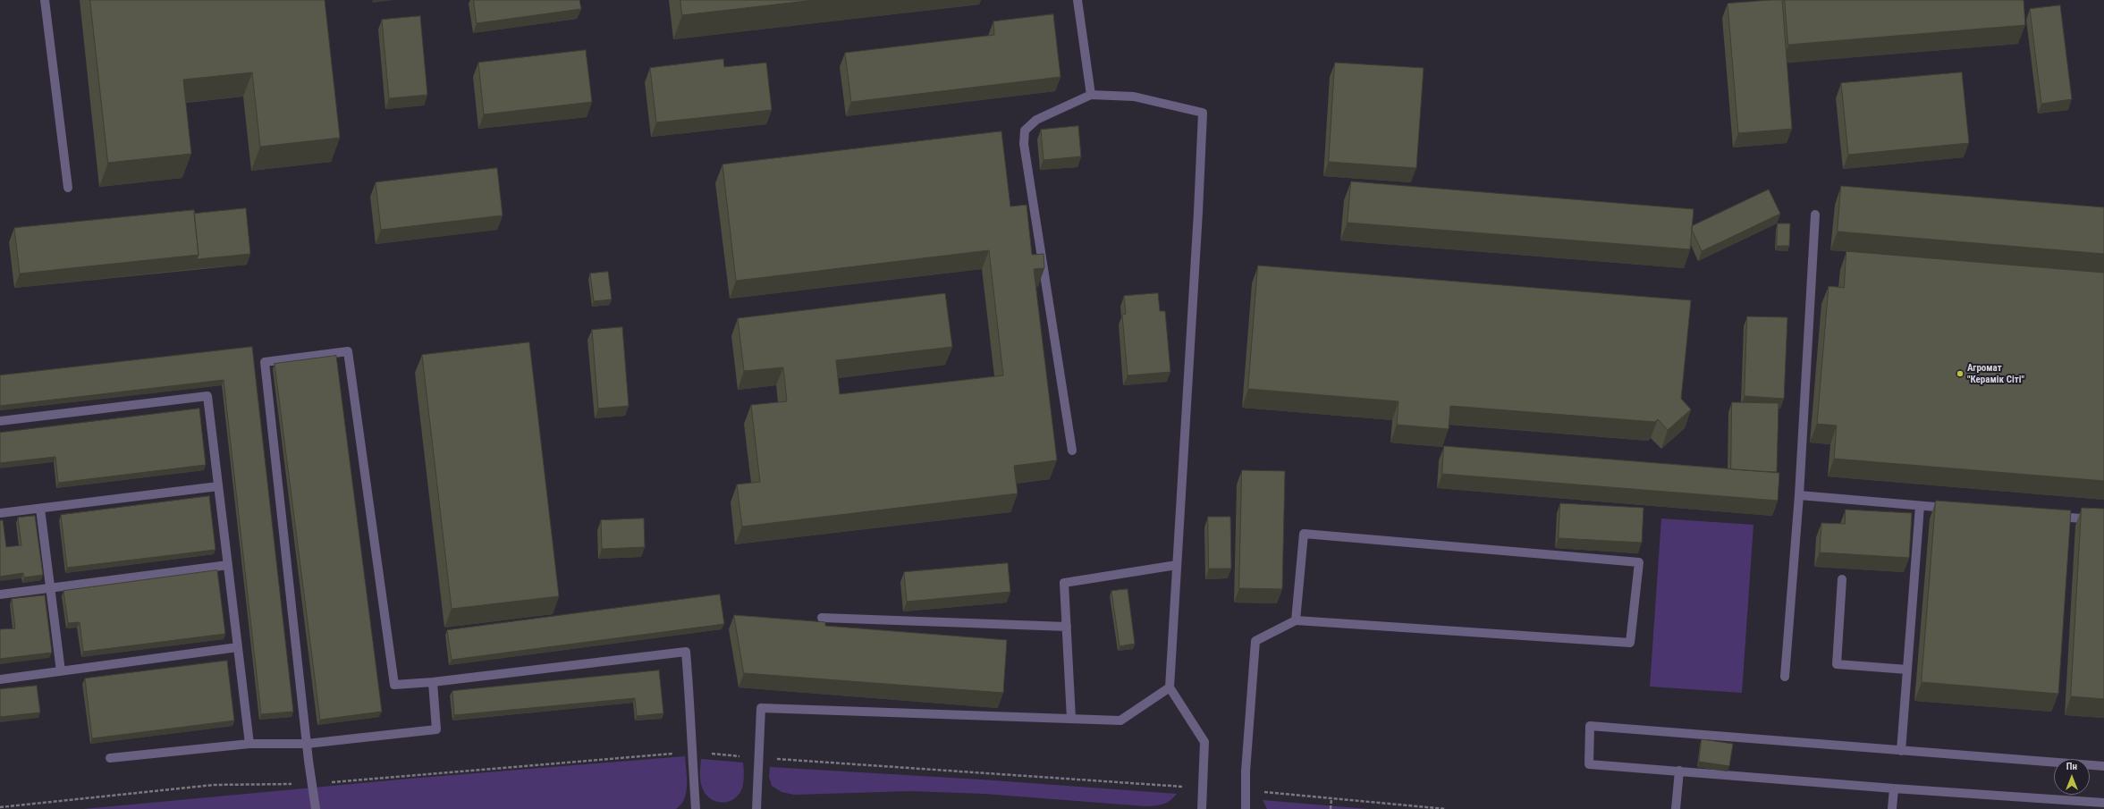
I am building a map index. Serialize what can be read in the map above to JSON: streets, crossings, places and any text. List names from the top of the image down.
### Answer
{
  "places": ["Агромат \"Керамік Сіті\""],
  "north": "top"
}
